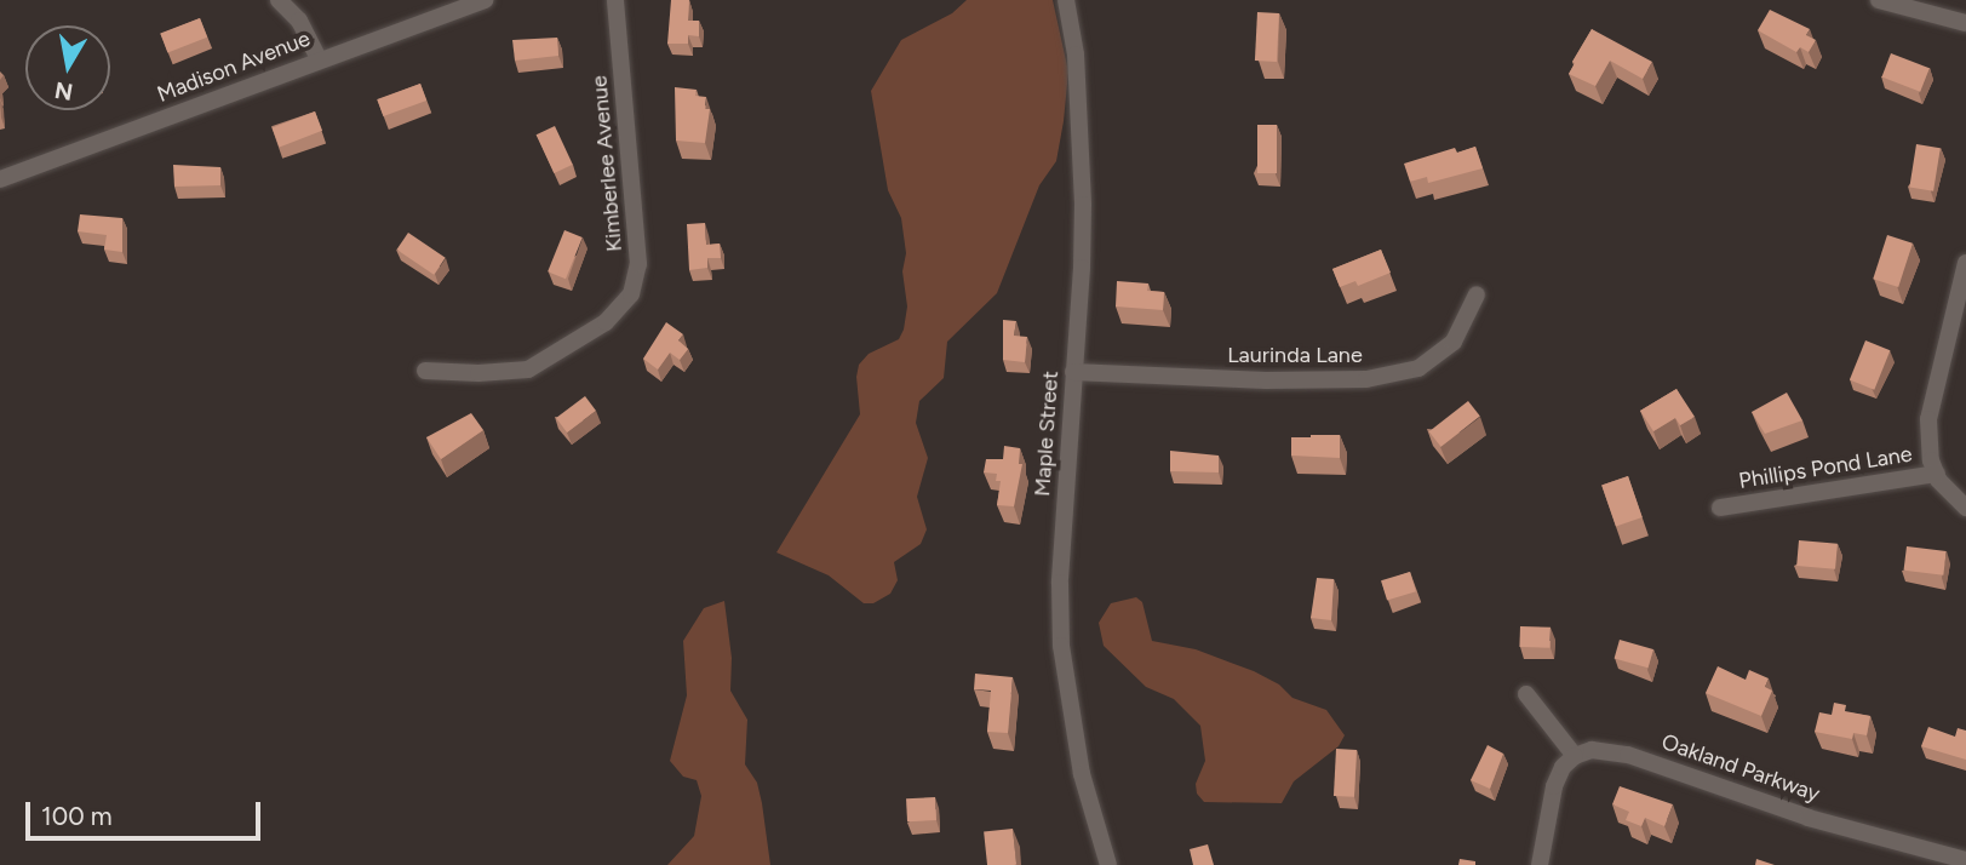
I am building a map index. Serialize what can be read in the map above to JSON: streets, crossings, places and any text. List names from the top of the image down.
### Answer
{
  "streets": {
    "street": [
      "Madison Avenue",
      "Kimberlee Avenue",
      "Laurinda Lane",
      "Maple Street",
      "Phillips Pond Lane",
      "Oakland Parkway"
    ]
  },
  "crossings": [
    ["Laurinda Lane", "Maple Street"]
  ],
  "scale_bar": "100 m",
  "north": "bottom"
}
